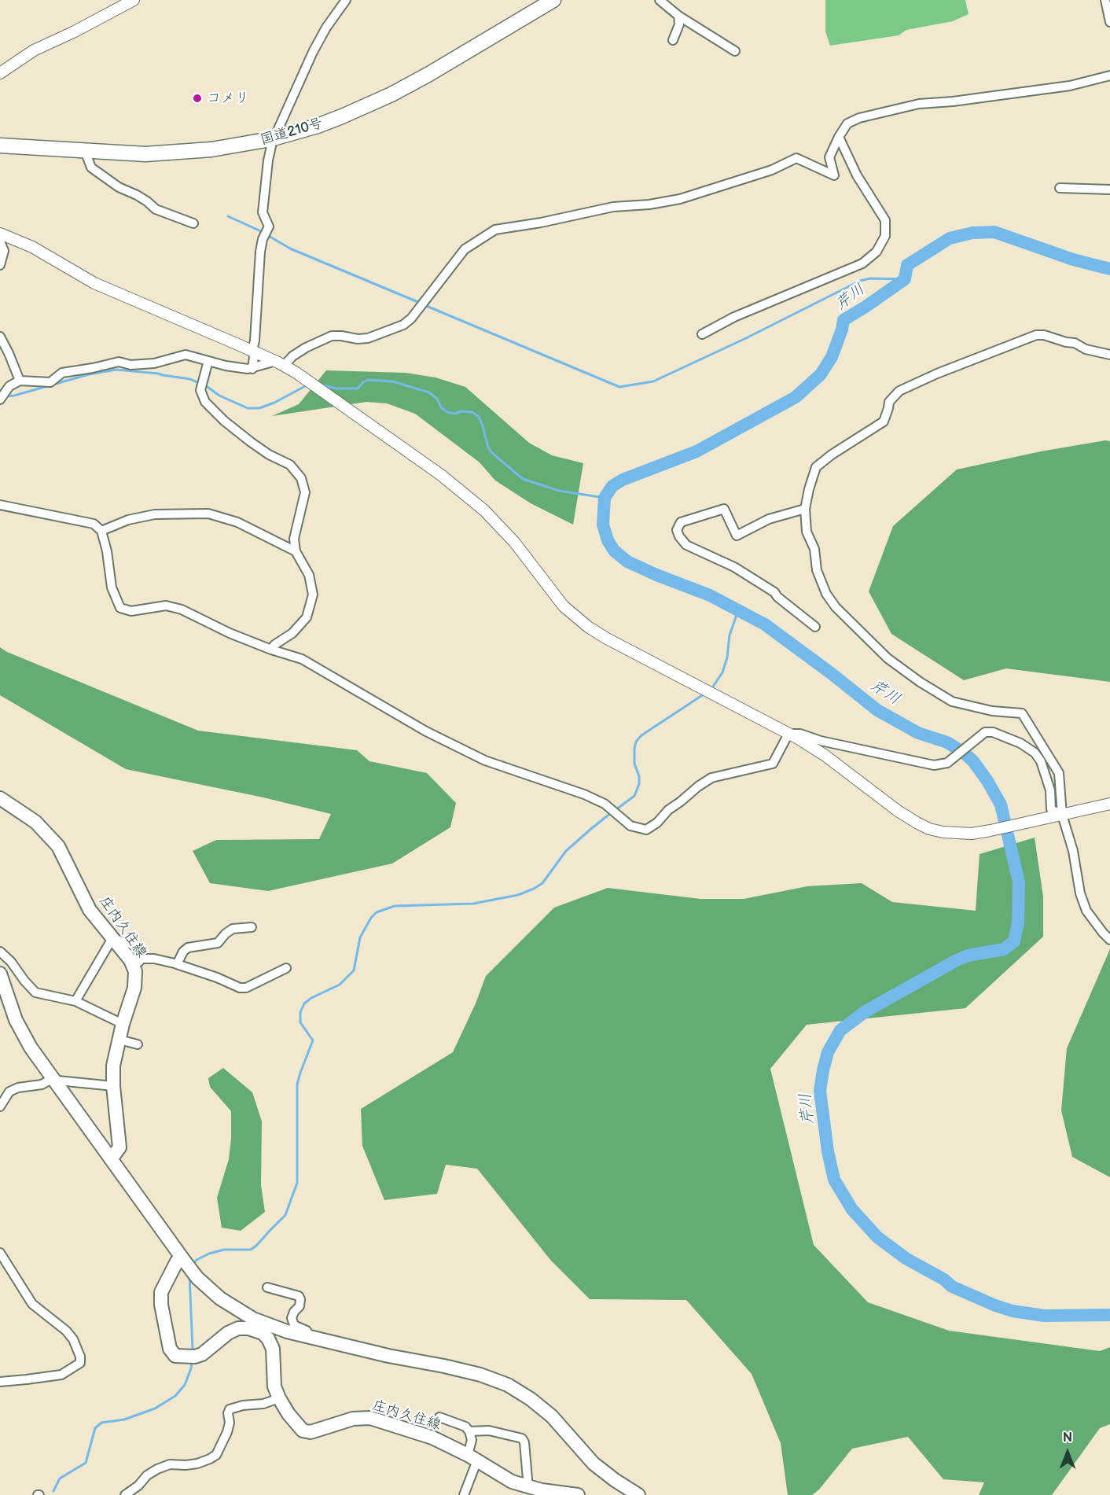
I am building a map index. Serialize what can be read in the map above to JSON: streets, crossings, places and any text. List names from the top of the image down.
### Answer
{
  "streets": {
    "highway": ["国道210号"],
    "main road": ["庄内久住線"]
  },
  "water": ["芹川"],
  "places": ["コメリ"],
  "north": "top"
}
